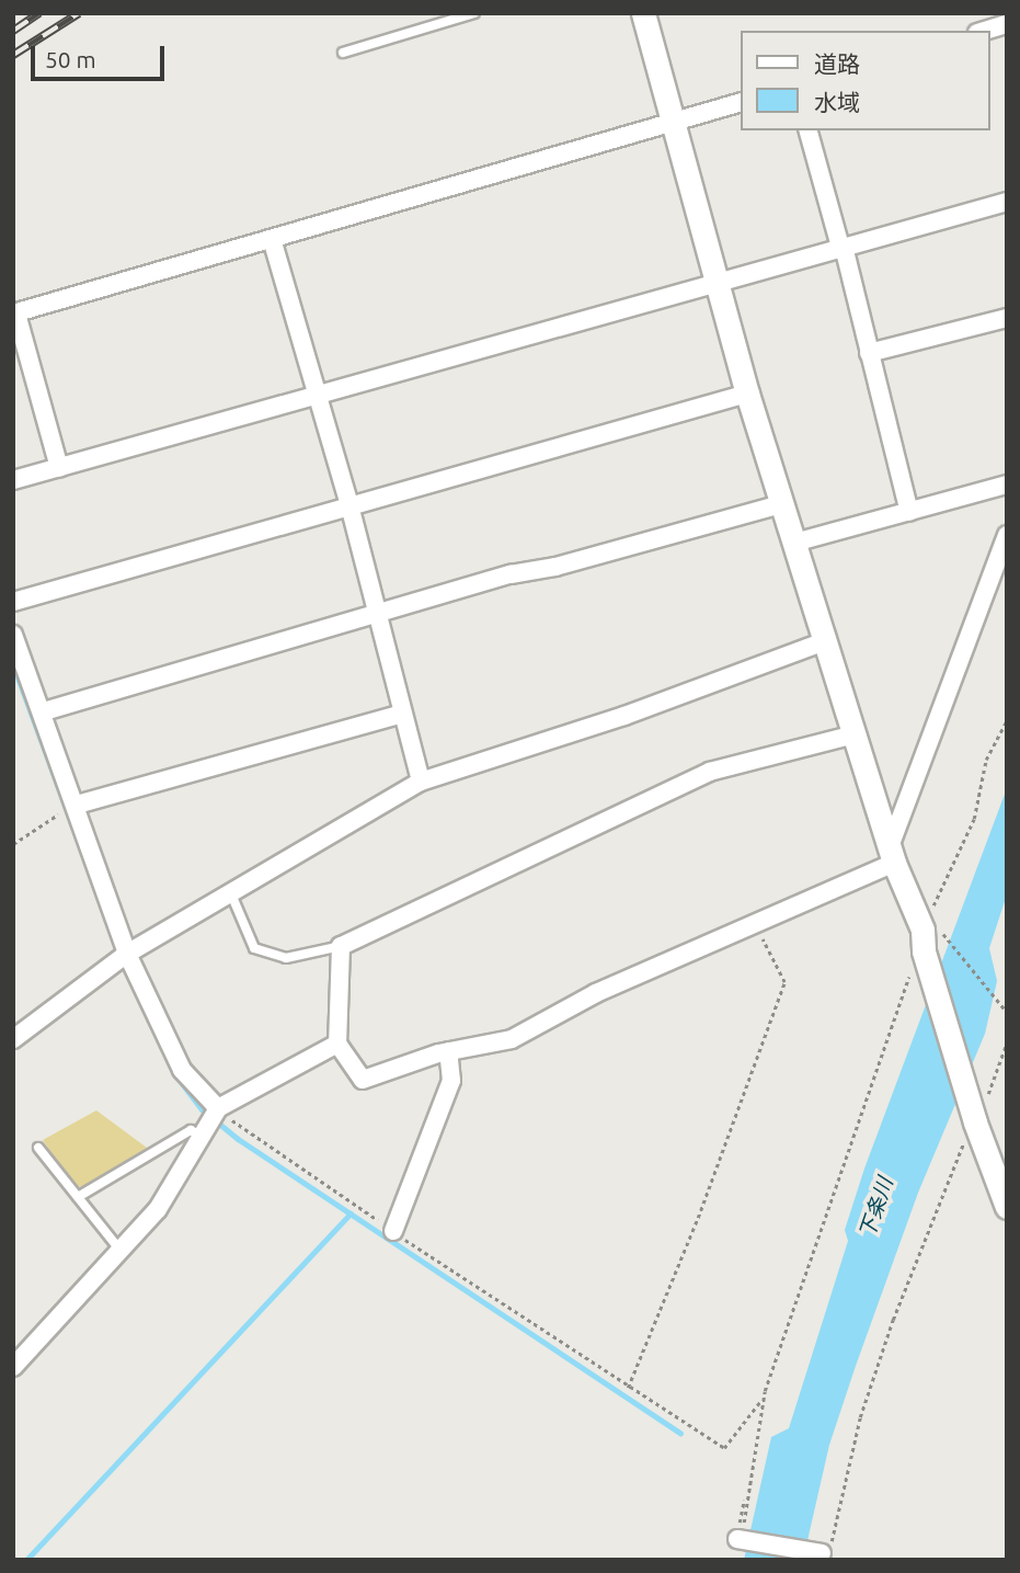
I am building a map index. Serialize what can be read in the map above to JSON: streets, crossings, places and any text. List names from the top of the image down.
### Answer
{
  "water": ["下条川"],
  "legend": ["道路", "水域"],
  "scale_bar": "50 m"
}
